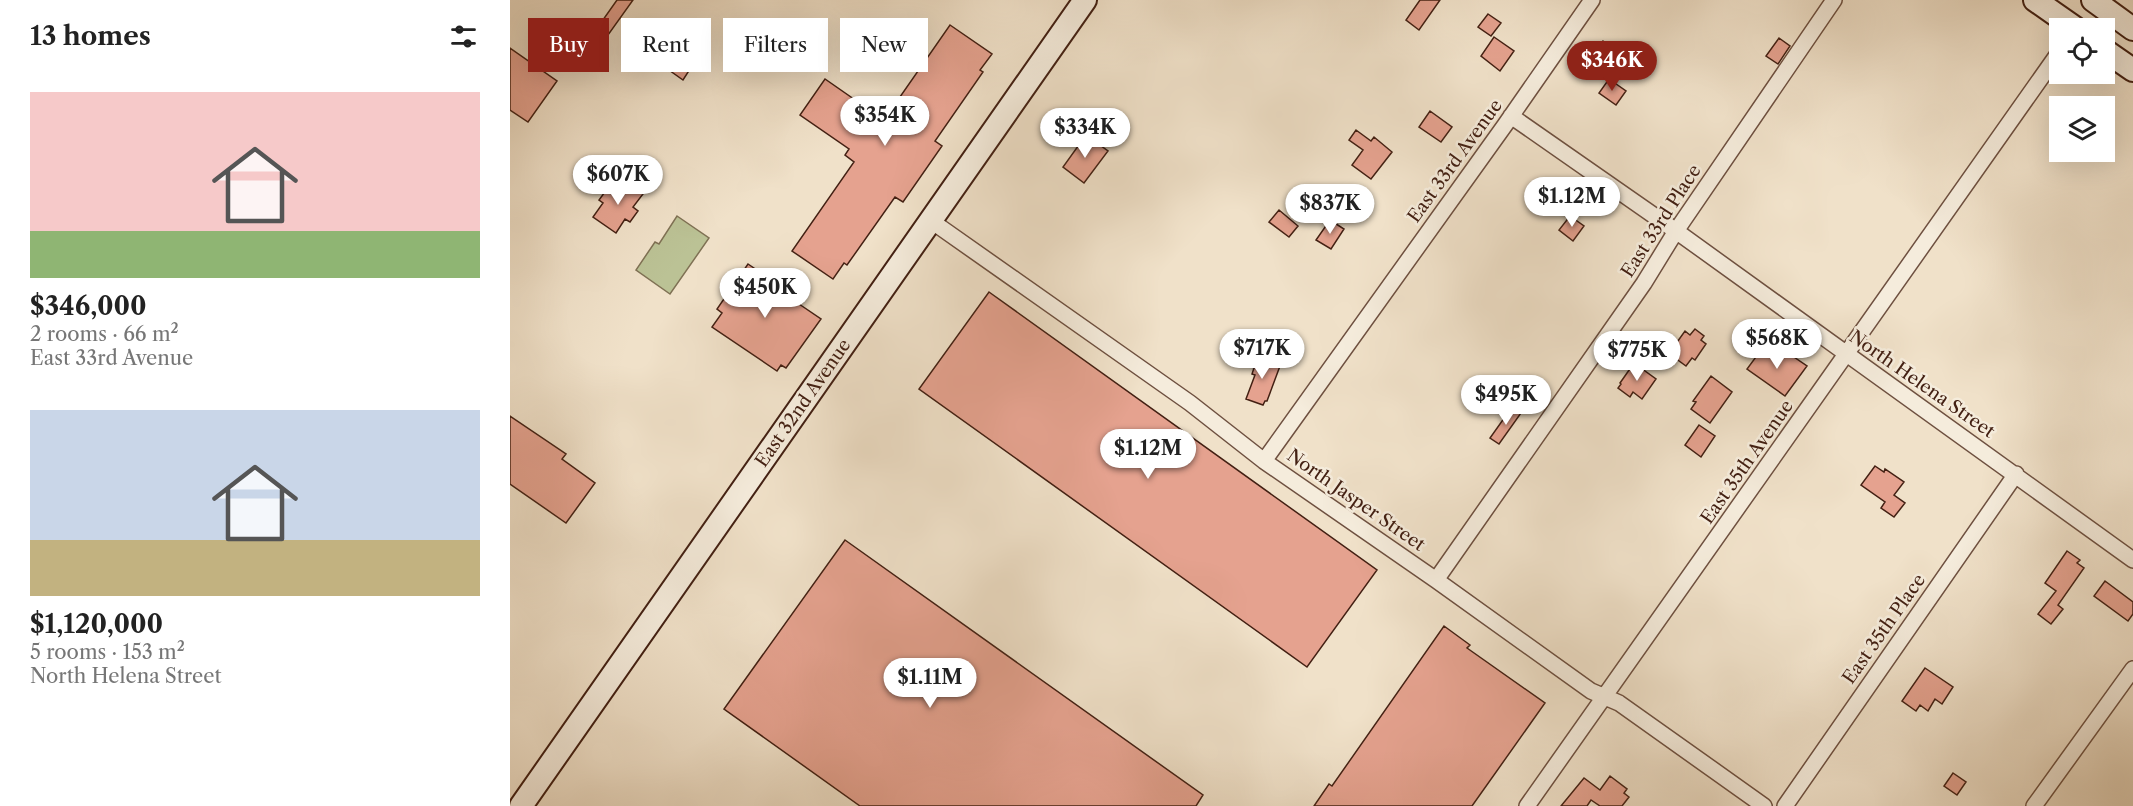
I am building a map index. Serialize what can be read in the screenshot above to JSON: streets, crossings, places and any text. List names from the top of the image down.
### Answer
{
  "streets": {
    "street": [
      "East 33rd Avenue",
      "East 33rd Place",
      "North Helena Street",
      "East 32nd Avenue",
      "East 35th Avenue",
      "North Jasper Street",
      "East 35th Place"
    ]
  },
  "crossings": [
    ["East 33rd Avenue", "North Helena Street"],
    ["East 33rd Avenue", "North Jasper Street"],
    ["East 33rd Place", "North Helena Street"],
    ["East 33rd Place", "North Jasper Street"],
    ["North Helena Street", "East 35th Avenue"],
    ["North Helena Street", "East 35th Place"],
    ["East 32nd Avenue", "North Jasper Street"],
    ["East 35th Avenue", "North Jasper Street"]
  ],
  "page": {
    "heading": "13 homes",
    "chip": [
      "Buy",
      "Rent",
      "Filters",
      "New"
    ],
    "price": [
      "$346K",
      "$354K",
      "$334K",
      "$607K",
      "$1.12M",
      "$837K",
      "$450K",
      "$568K",
      "$717K",
      "$775K",
      "$495K",
      "$1.12M",
      "$1.11M"
    ],
    "list": [
      {
        "name": "$346,000",
        "note": "2 rooms · 66 m² · East 33rd Avenue"
      },
      {
        "name": "$1,120,000",
        "note": "5 rooms · 153 m² · North Helena Street"
      }
    ]
  }
}
